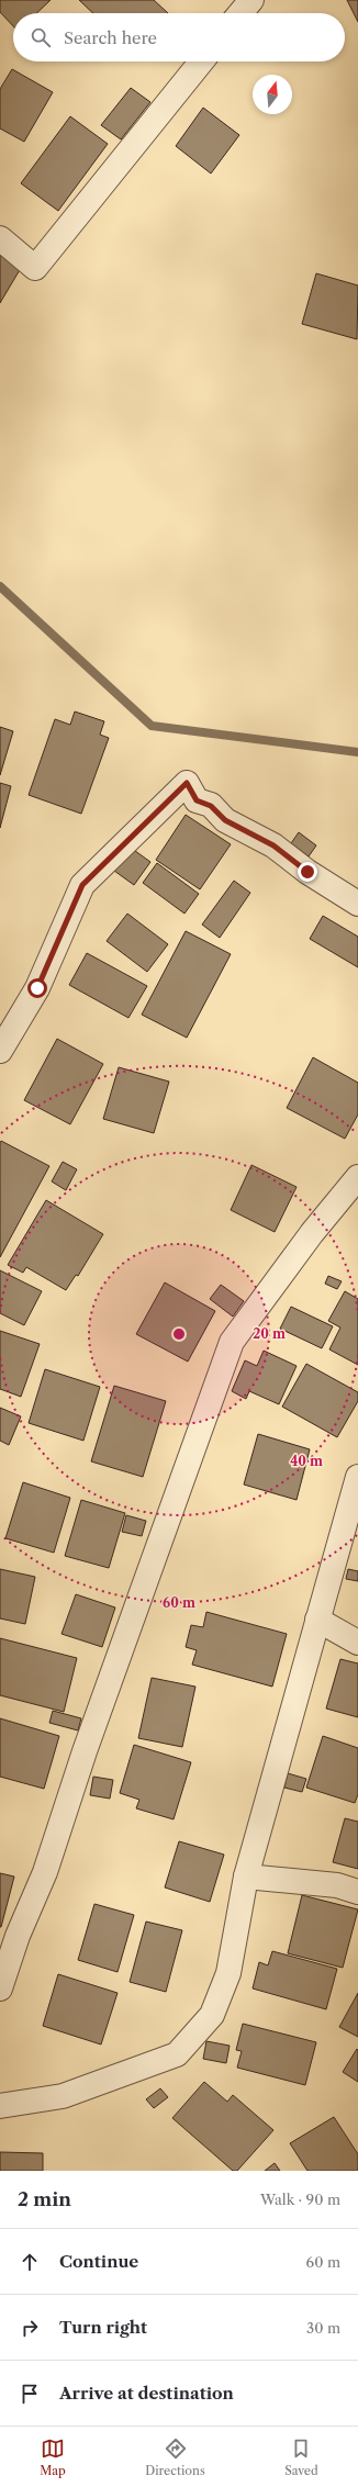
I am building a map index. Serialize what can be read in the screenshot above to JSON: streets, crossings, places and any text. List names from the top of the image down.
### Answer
{
  "north": "top",
  "page": {
    "search": "Search here",
    "heading": ["2 min", "Walk · 90 m"],
    "list": [
      ["Continue", "60 m"],
      ["Turn right", "30 m"],
      "Arrive at destination"
    ],
    "nav": ["Map", "Directions", "Saved"]
  },
  "rings": ["20 m", "40 m", "60 m"]
}
